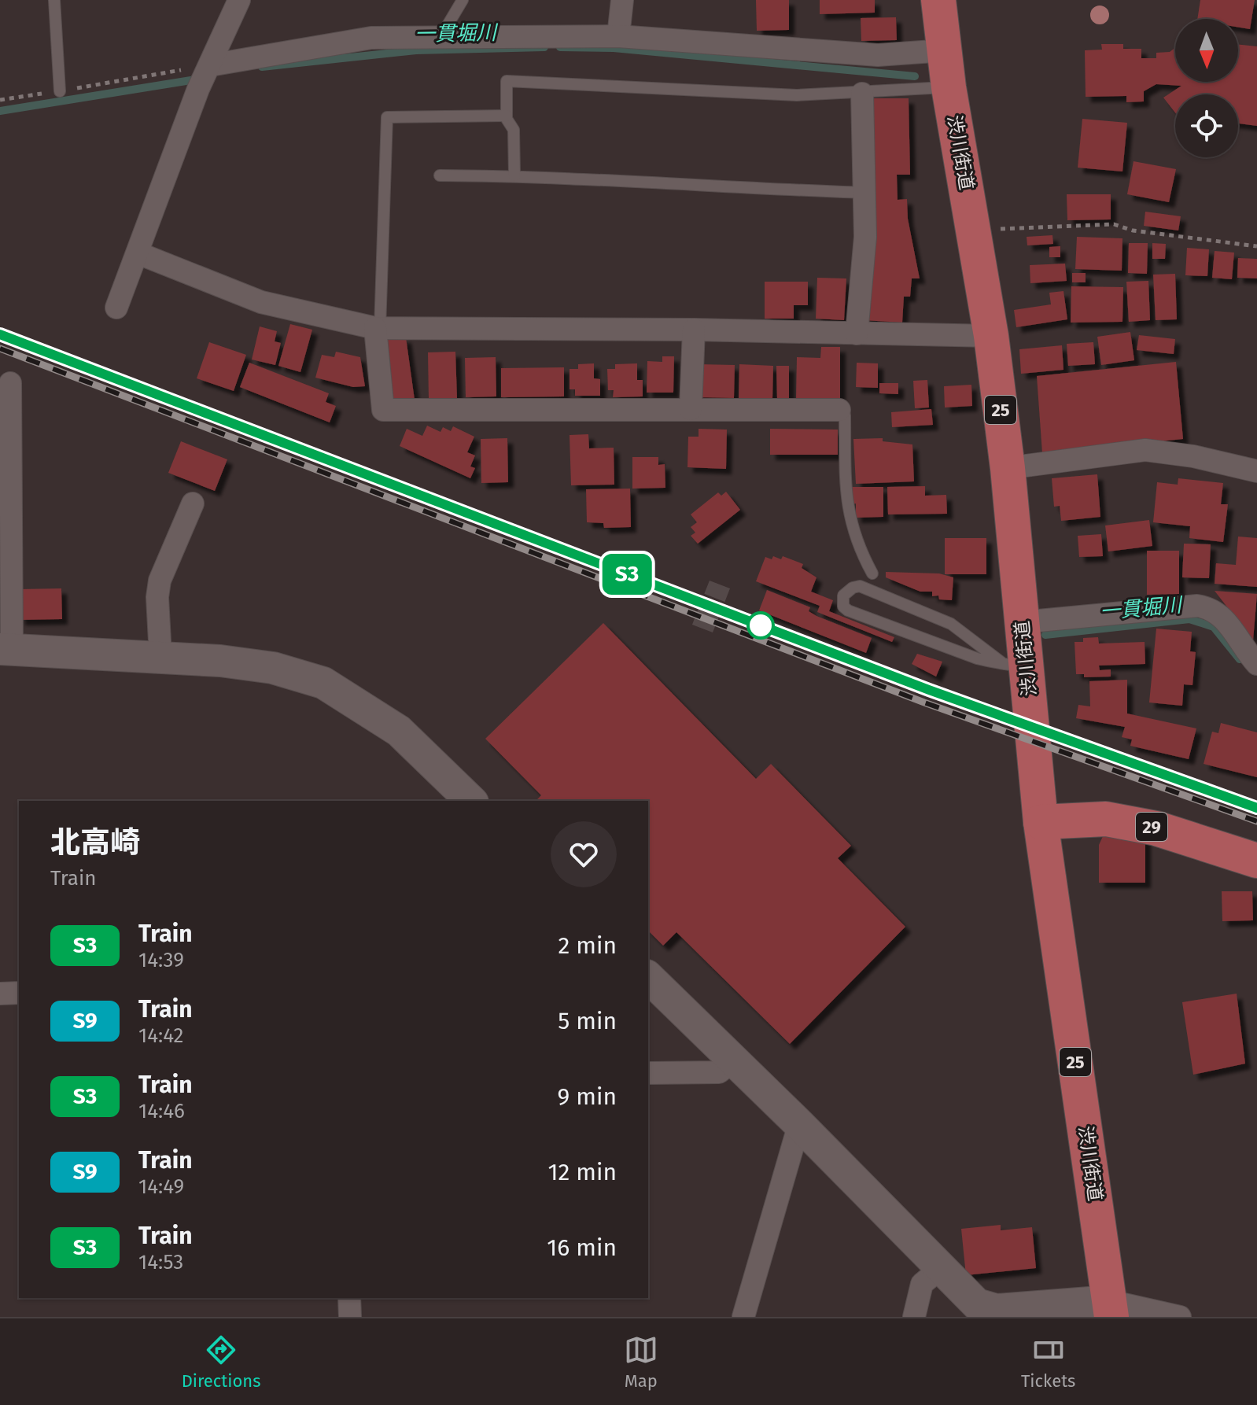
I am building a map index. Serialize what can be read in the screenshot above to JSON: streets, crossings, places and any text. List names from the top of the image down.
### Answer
{
  "streets": {
    "main road": ["渋川街道", "25", "29"]
  },
  "crossings": [
    ["渋川街道", "29"]
  ],
  "water": ["一貫堀川"],
  "north": "bottom",
  "page": {
    "on_map": "S3",
    "heading": ["北高崎", "Train"],
    "list": [
      {
        "mark": "S3",
        "name": "Train",
        "note": "14:39",
        "value": "2 min"
      },
      {
        "mark": "S9",
        "name": "Train",
        "note": "14:42",
        "value": "5 min"
      },
      {
        "mark": "S3",
        "name": "Train",
        "note": "14:46",
        "value": "9 min"
      },
      {
        "mark": "S9",
        "name": "Train",
        "note": "14:49",
        "value": "12 min"
      },
      {
        "mark": "S3",
        "name": "Train",
        "note": "14:53",
        "value": "16 min"
      }
    ],
    "tabs": ["Directions", "Map", "Tickets"]
  }
}
